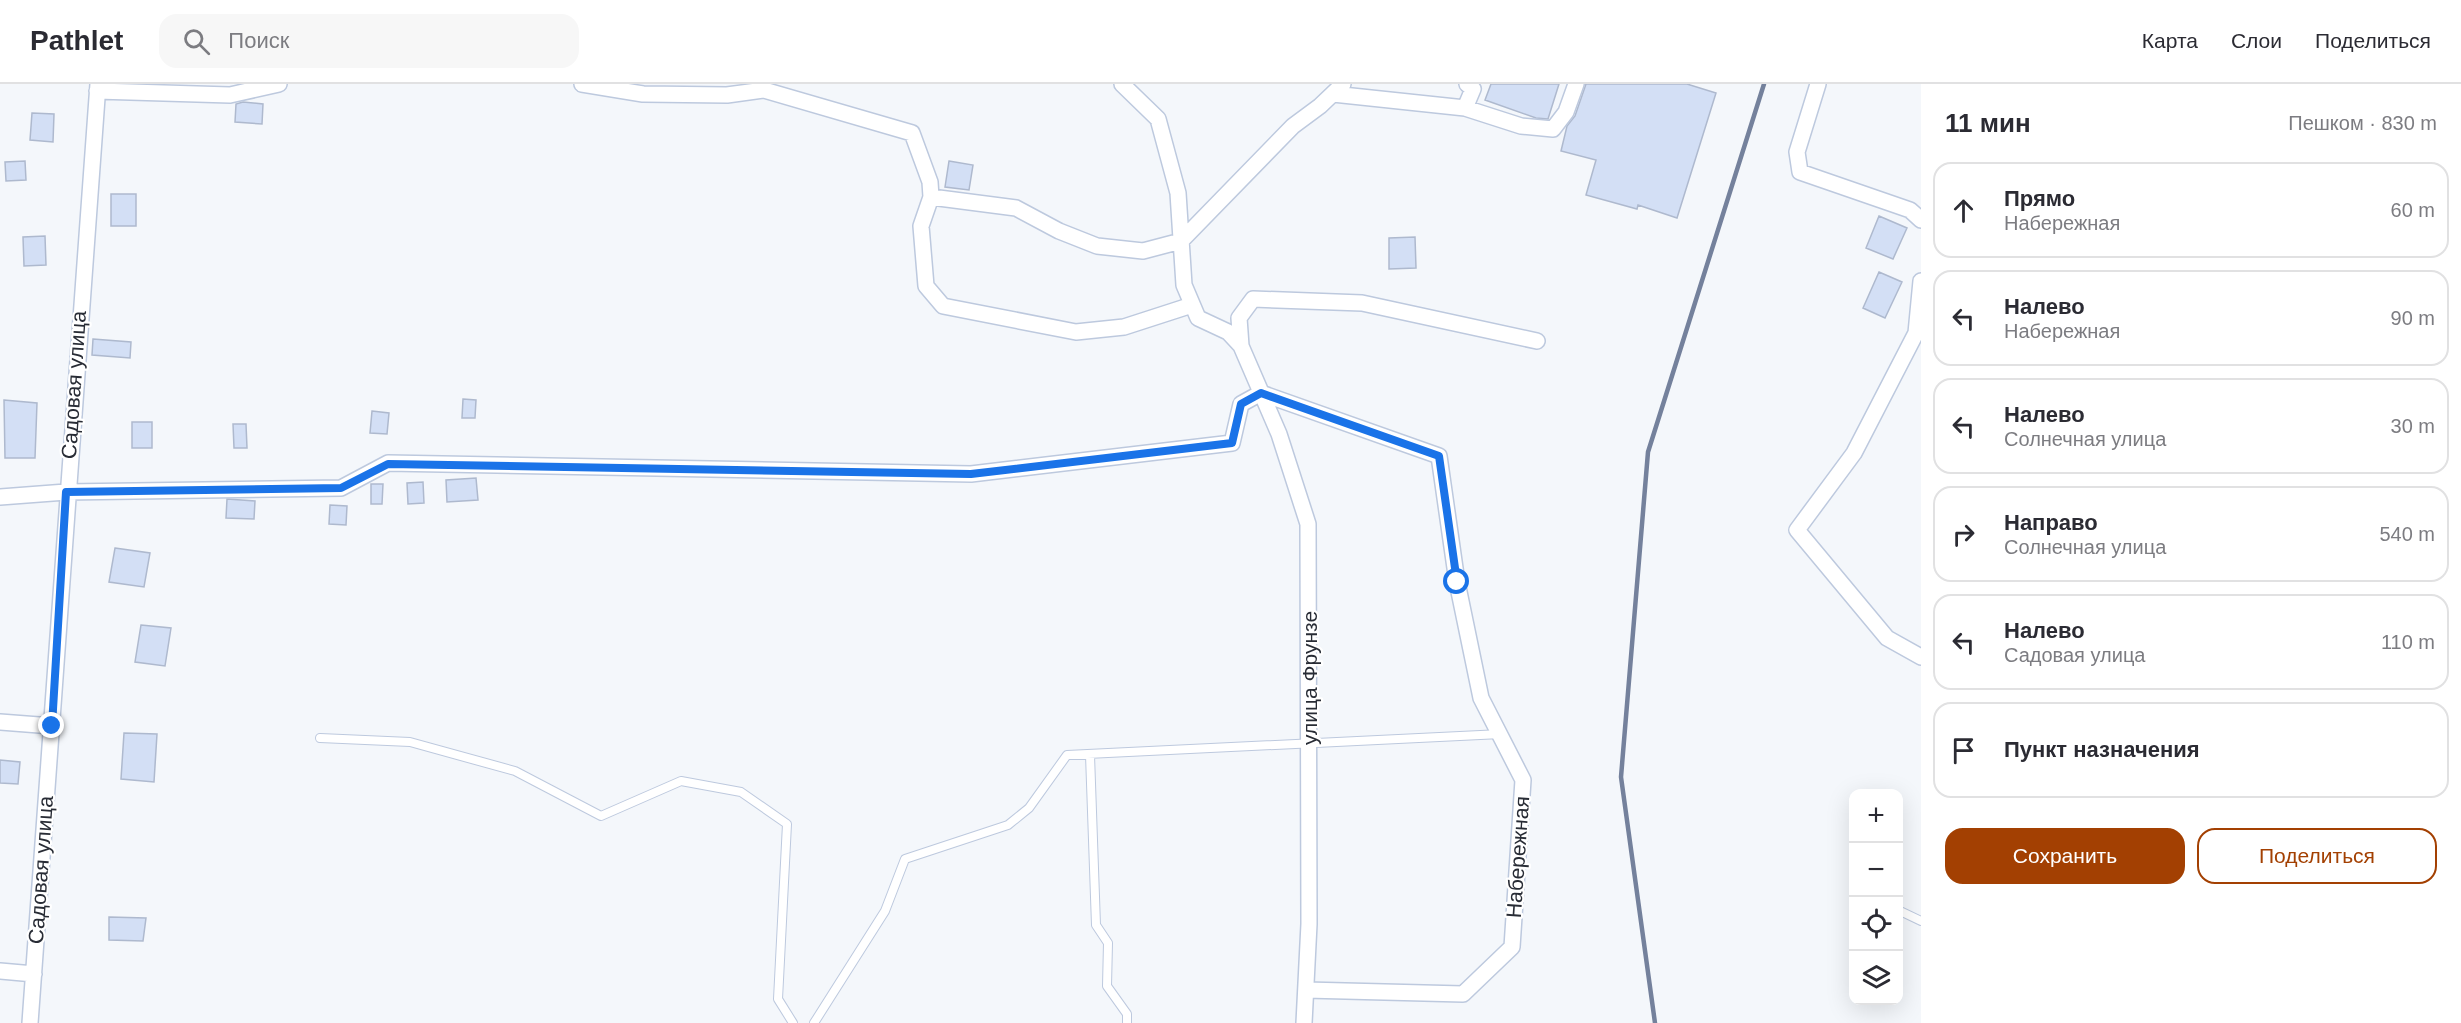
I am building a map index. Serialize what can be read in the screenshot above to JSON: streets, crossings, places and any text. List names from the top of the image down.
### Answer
{
  "streets": {
    "street": ["Садовая улица", "улица Фрунзе", "Набережная"]
  },
  "crossings": [
    ["улица Фрунзе", "Набережная"]
  ],
  "page": {
    "header": "Pathlet",
    "search": "Поиск",
    "nav": ["Карта", "Слои", "Поделиться"],
    "heading": ["11 мин", "Пешком · 830 m"],
    "list": [
      ["Прямо", "Набережная", "60 m"],
      ["Налево", "Набережная", "90 m"],
      ["Налево", "Солнечная улица", "30 m"],
      ["Направо", "Солнечная улица", "540 m"],
      ["Налево", "Садовая улица", "110 m"],
      "Пункт назначения"
    ],
    "map_buttons": ["+", "−"],
    "buttons": ["Сохранить", "Поделиться"]
  }
}
